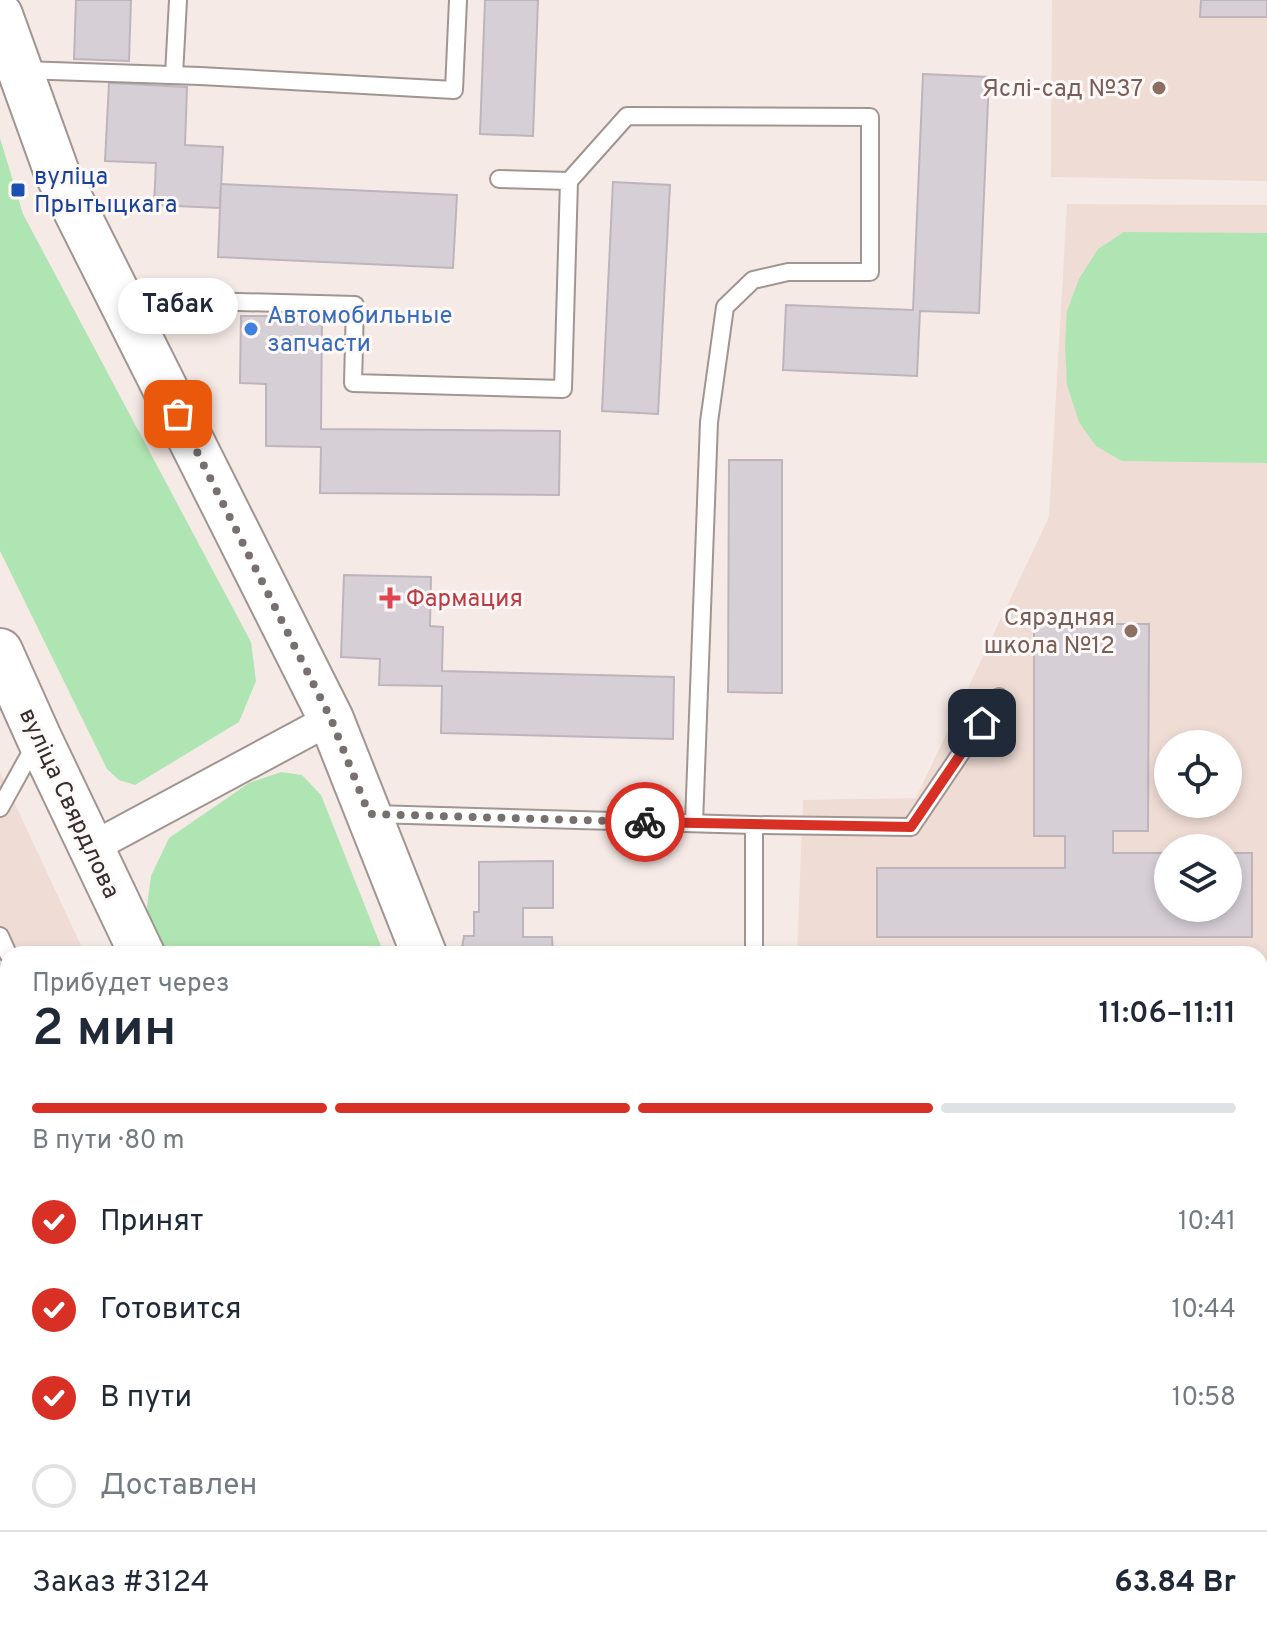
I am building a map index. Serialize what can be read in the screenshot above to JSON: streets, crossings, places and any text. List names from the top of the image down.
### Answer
{
  "streets": {
    "street": ["вуліца Свярдлова"]
  },
  "places": {
    "other": [
      "Яслі-сад №37",
      "Автомобильные запчасти",
      "Табак",
      "Сярэдняя школа №12"
    ],
    "transit": ["вуліца Прытыцкага"],
    "health": ["Фармация"]
  },
  "page": {
    "bubble": "Табак",
    "heading": ["2 мин", "Прибудет через", "11:06–11:11"],
    "panel": ["Заказ #3124", "63.84 Br"],
    "bar": "В пути · 80 m",
    "list": [
      ["Принят", "10:41"],
      ["Готовится", "10:44"],
      ["В пути", "10:58"],
      "Доставлен"
    ]
  }
}
